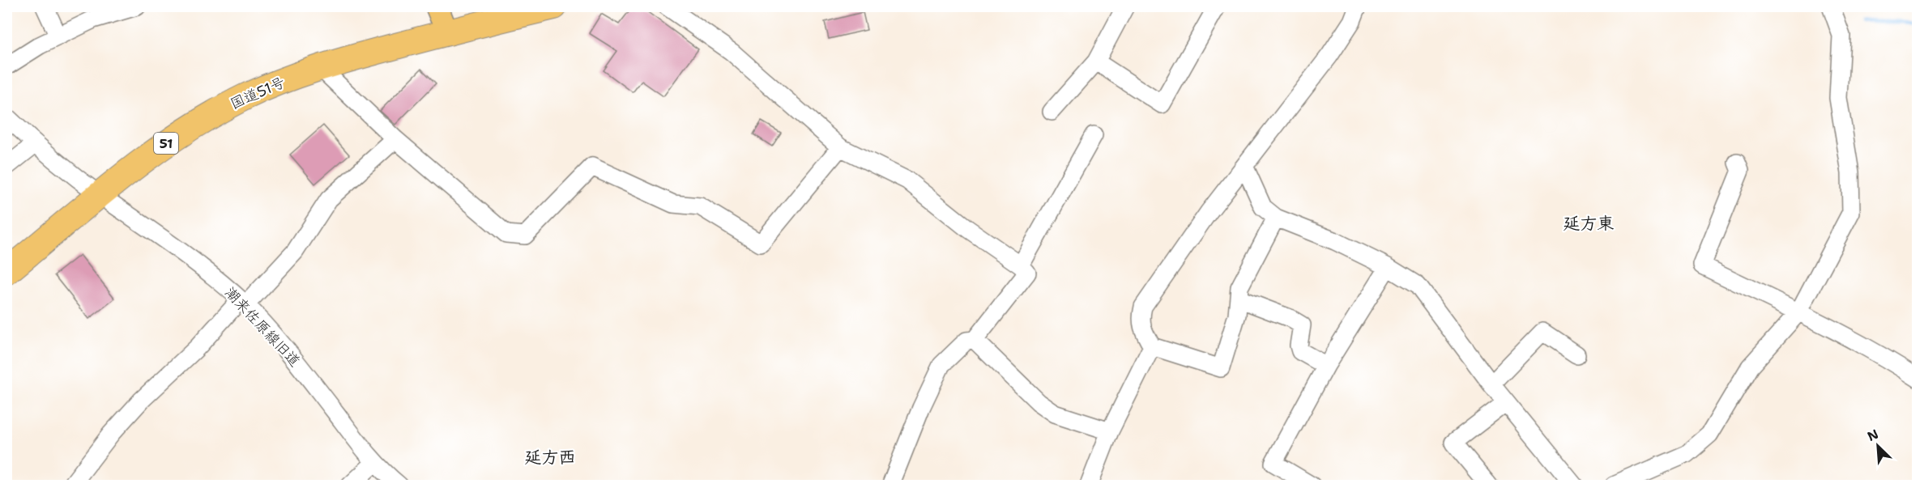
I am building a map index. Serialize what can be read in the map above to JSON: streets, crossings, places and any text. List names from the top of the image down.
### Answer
{
  "streets": {
    "highway": ["国道51号", "51"],
    "street": ["潮来佐原線旧道"]
  },
  "crossings": [
    ["国道51号", "潮来佐原線旧道"]
  ],
  "districts": ["延方東", "延方西"],
  "north": "top left"
}
